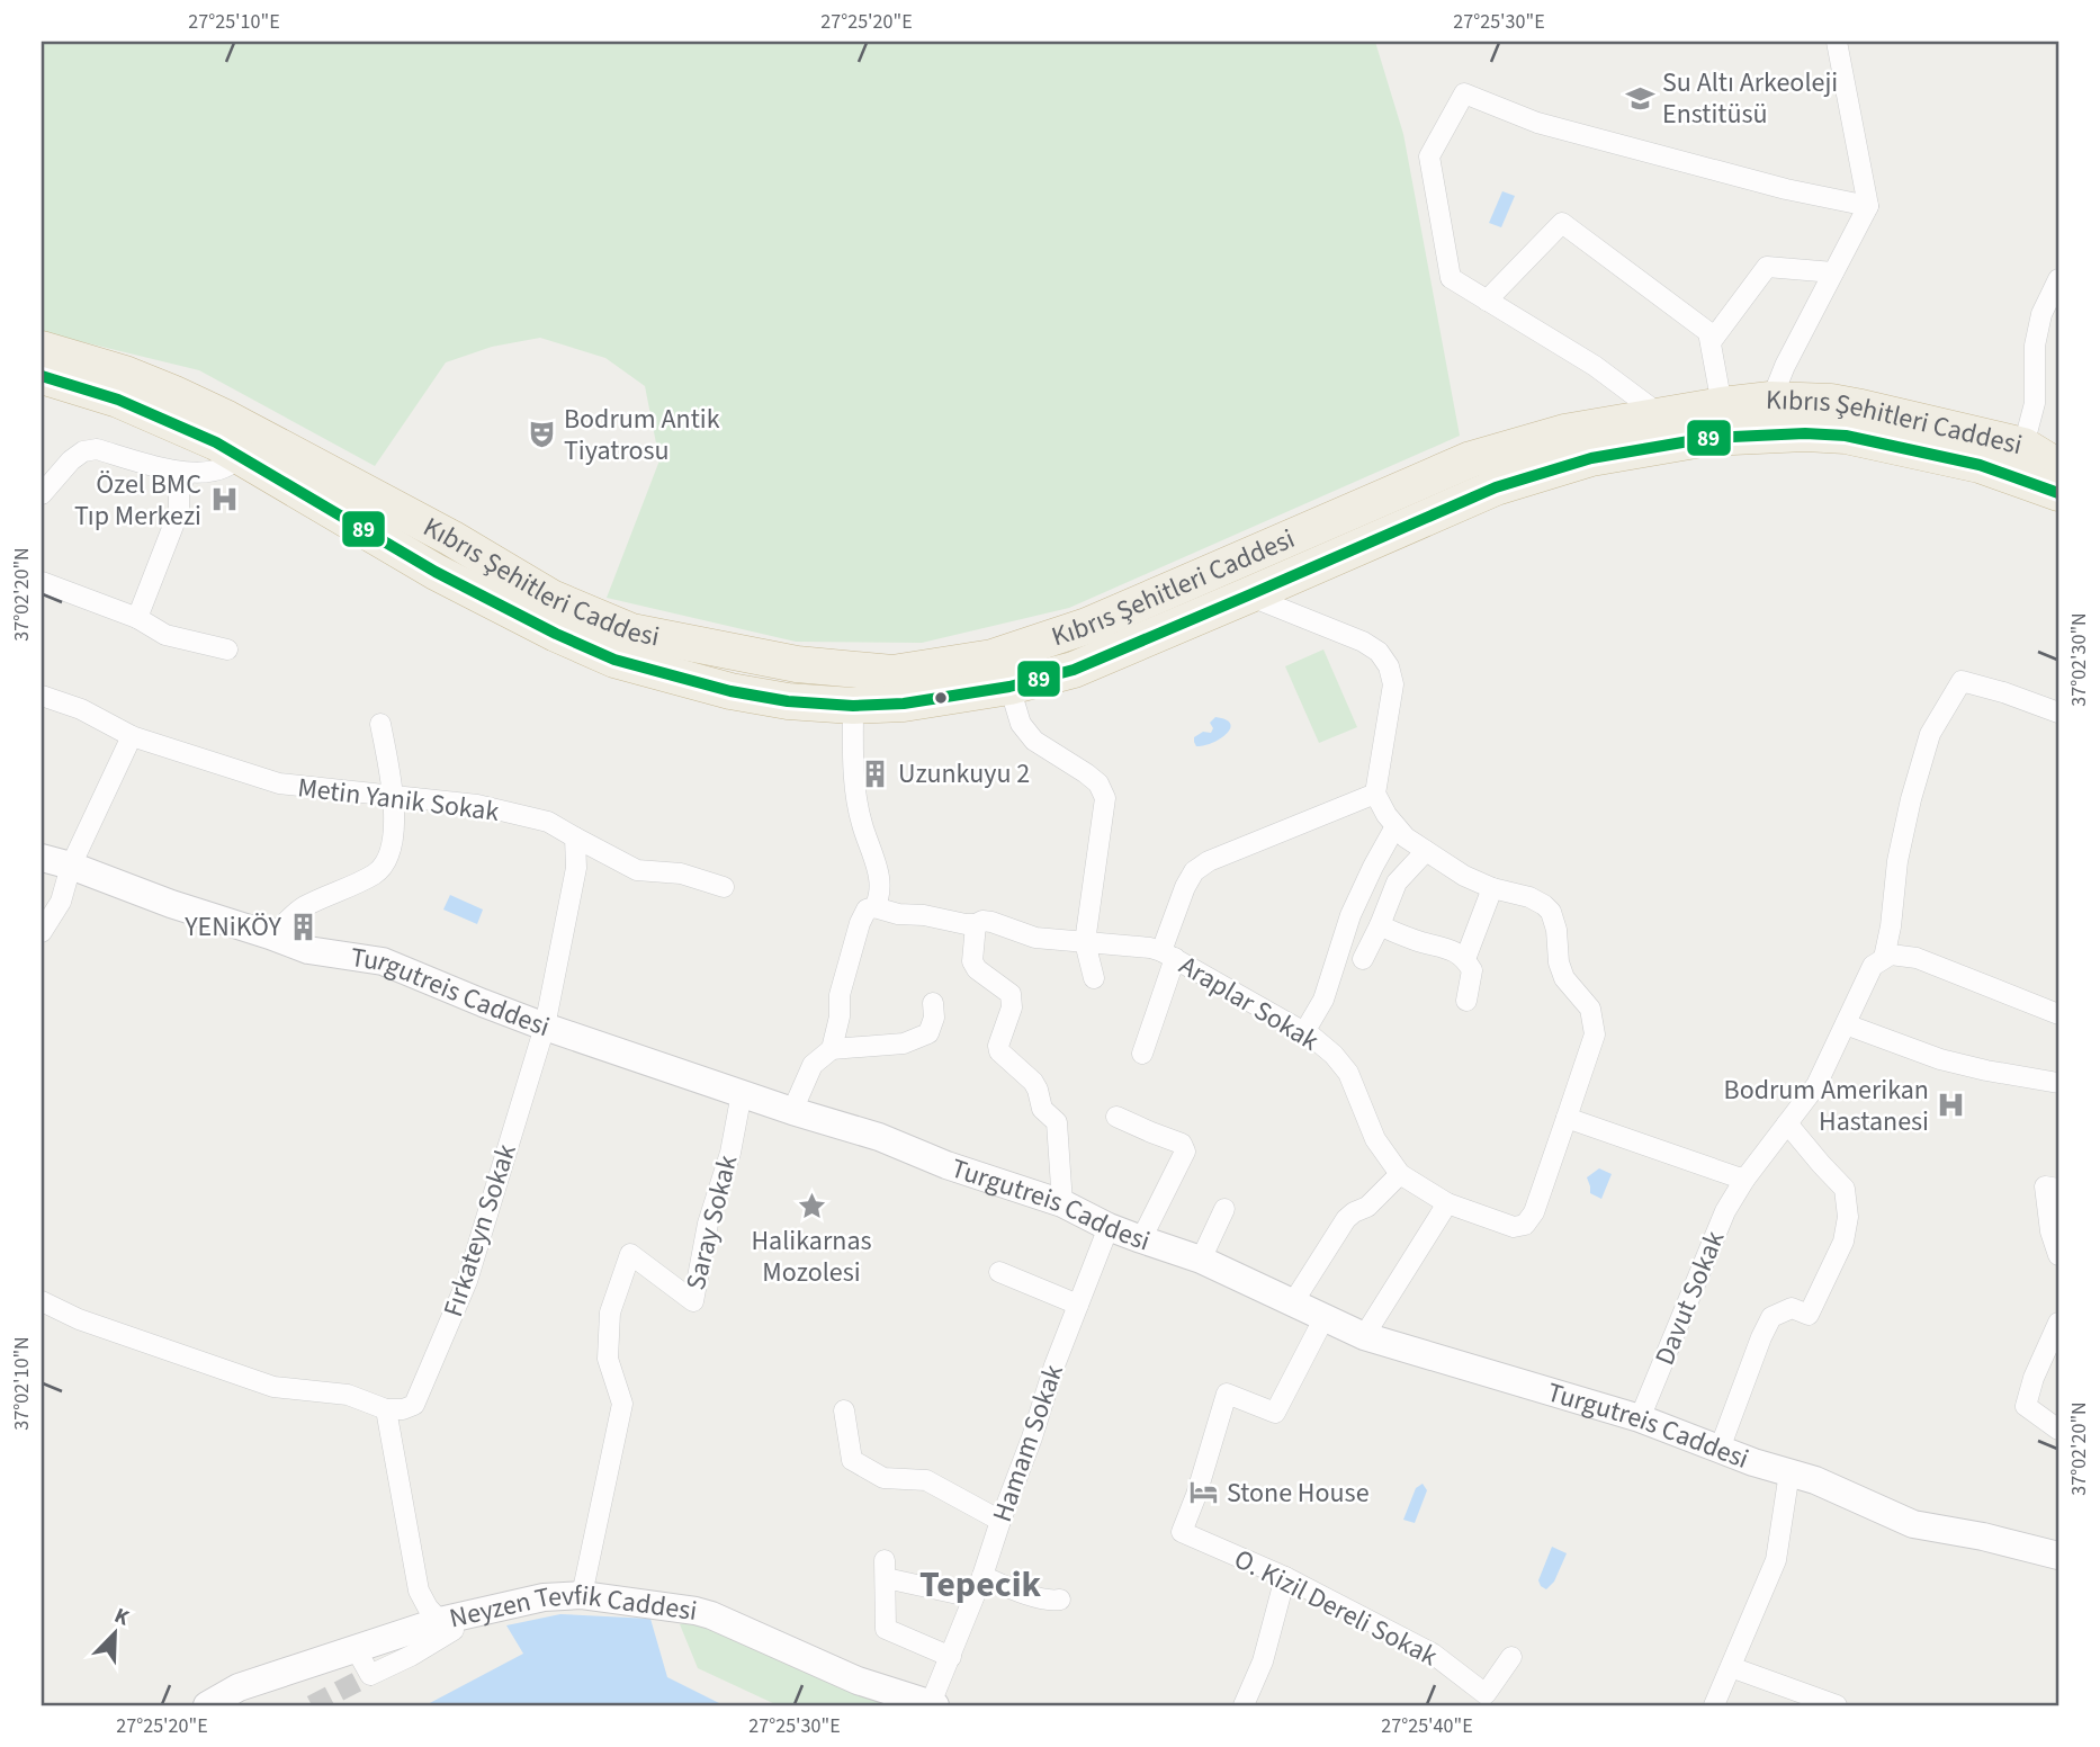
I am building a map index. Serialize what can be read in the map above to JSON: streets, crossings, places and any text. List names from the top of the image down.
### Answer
{
  "streets": {
    "highway": ["Kıbrıs Şehitleri Caddesi"],
    "main road": ["Turgutreis Caddesi", "Neyzen Tevfik Caddesi"],
    "street": [
      "Metin Yanik Sokak",
      "Araplar Sokak",
      "Saray Sokak",
      "Fırkateyn Sokak",
      "Davut Sokak",
      "Hamam Sokak",
      "O. Kizil Dereli Sokak"
    ]
  },
  "crossings": [
    ["Turgutreis Caddesi", "Saray Sokak"],
    ["Turgutreis Caddesi", "Fırkateyn Sokak"],
    ["Turgutreis Caddesi", "Davut Sokak"],
    ["Turgutreis Caddesi", "Hamam Sokak"],
    ["Turgutreis Caddesi", "O. Kizil Dereli Sokak"],
    ["Saray Sokak", "Neyzen Tevfik Caddesi"],
    ["Hamam Sokak", "Neyzen Tevfik Caddesi"]
  ],
  "districts": ["Tepecik"],
  "places": {
    "school or university": ["Su Altı Arkeoleji Enstitüsü"],
    "theatre": ["Bodrum Antik Tiyatrosu"],
    "hospital": ["Özel BMC Tıp Merkezi", "Bodrum Amerikan Hastanesi"],
    "building": ["Uzunkuyu 2", "YENiKÖY"],
    "place": ["Halikarnas Mozolesi"],
    "hotel": ["Stone House"]
  },
  "lines": ["transit line 89"],
  "north": "top right",
  "coordinates": [
    "27°25'10\"E",
    "27°25'20\"E",
    "27°25'30\"E",
    "37°02'20\"N",
    "37°02'30\"N",
    "37°02'10\"N",
    "27°25'40\"E"
  ]
}
